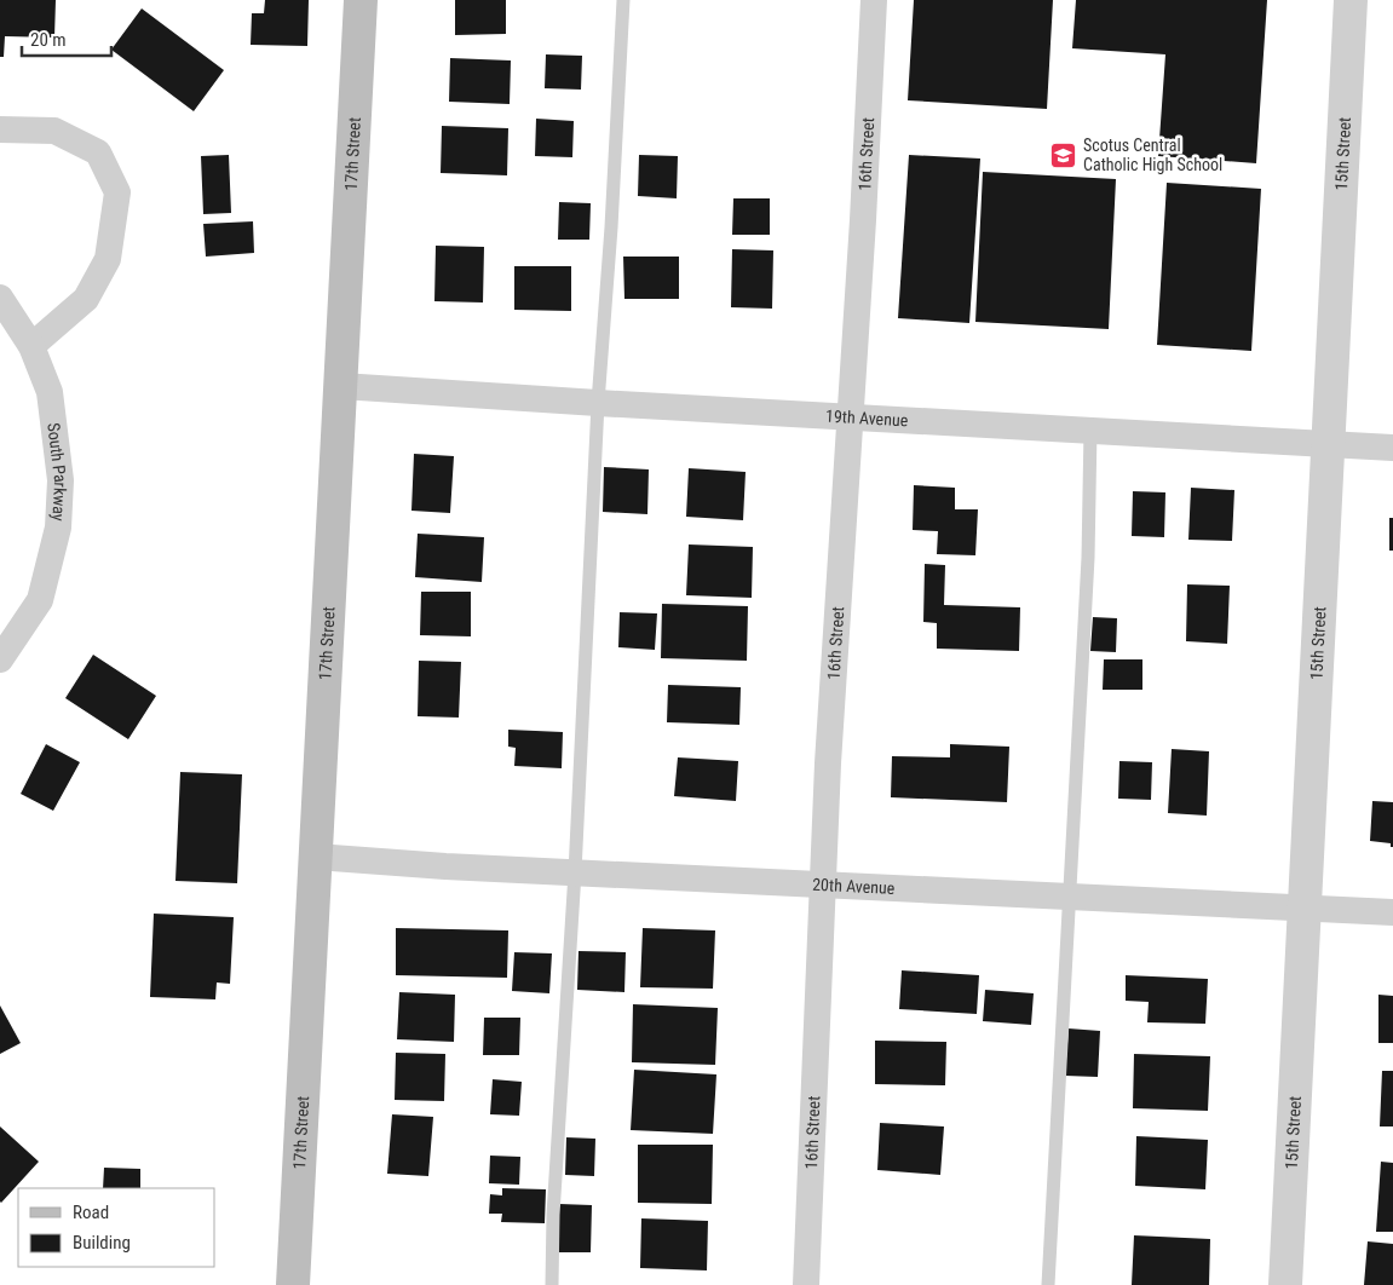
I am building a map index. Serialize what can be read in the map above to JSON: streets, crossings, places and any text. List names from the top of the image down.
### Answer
{
  "streets": {
    "main road": ["17th Street"],
    "street": [
      "16th Street",
      "15th Street",
      "19th Avenue",
      "South Parkway",
      "20th Avenue"
    ]
  },
  "crossings": [
    ["17th Street", "19th Avenue"],
    ["17th Street", "20th Avenue"],
    ["16th Street", "19th Avenue"],
    ["16th Street", "20th Avenue"],
    ["15th Street", "19th Avenue"],
    ["15th Street", "20th Avenue"]
  ],
  "places": {
    "school or university": ["Scotus Central Catholic High School"]
  },
  "legend": ["Road", "Building"],
  "scale_bar": "20 m"
}
